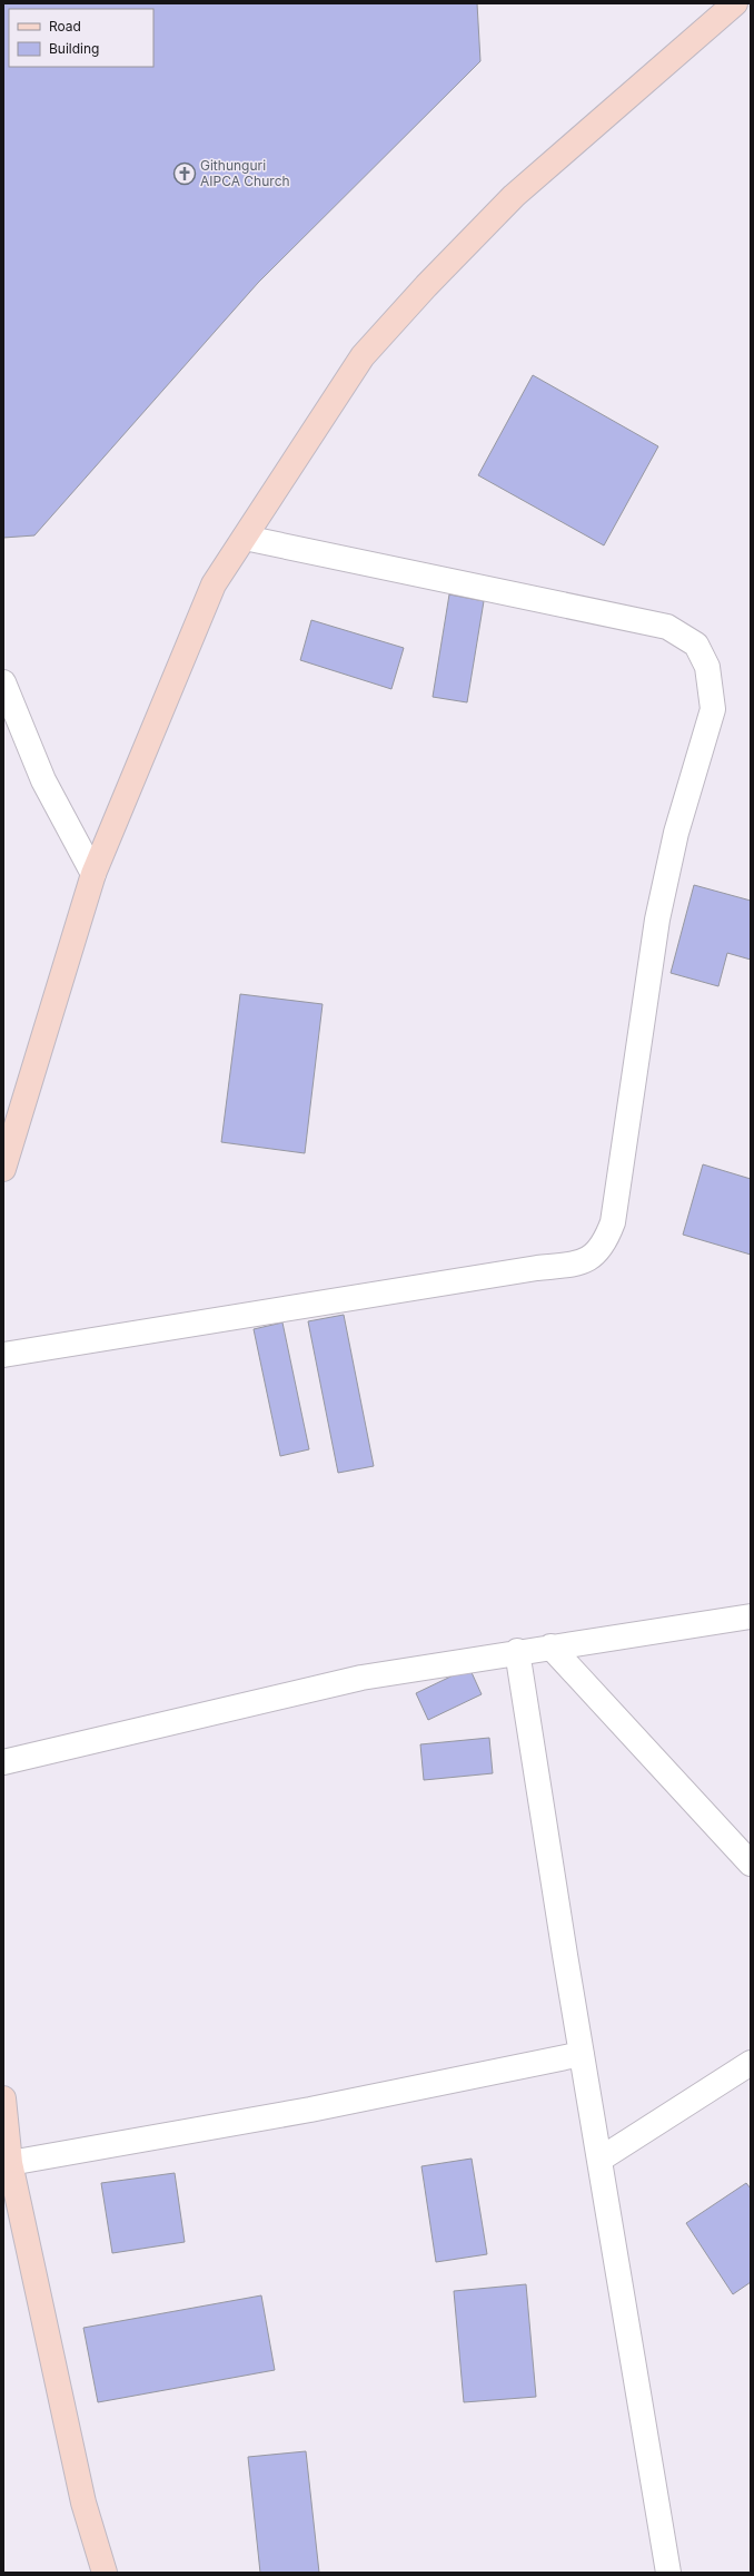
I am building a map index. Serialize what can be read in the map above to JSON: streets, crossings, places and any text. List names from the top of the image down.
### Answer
{
  "places": {
    "church": ["Githunguri AIPCA Church"]
  },
  "legend": ["Road", "Building"]
}
